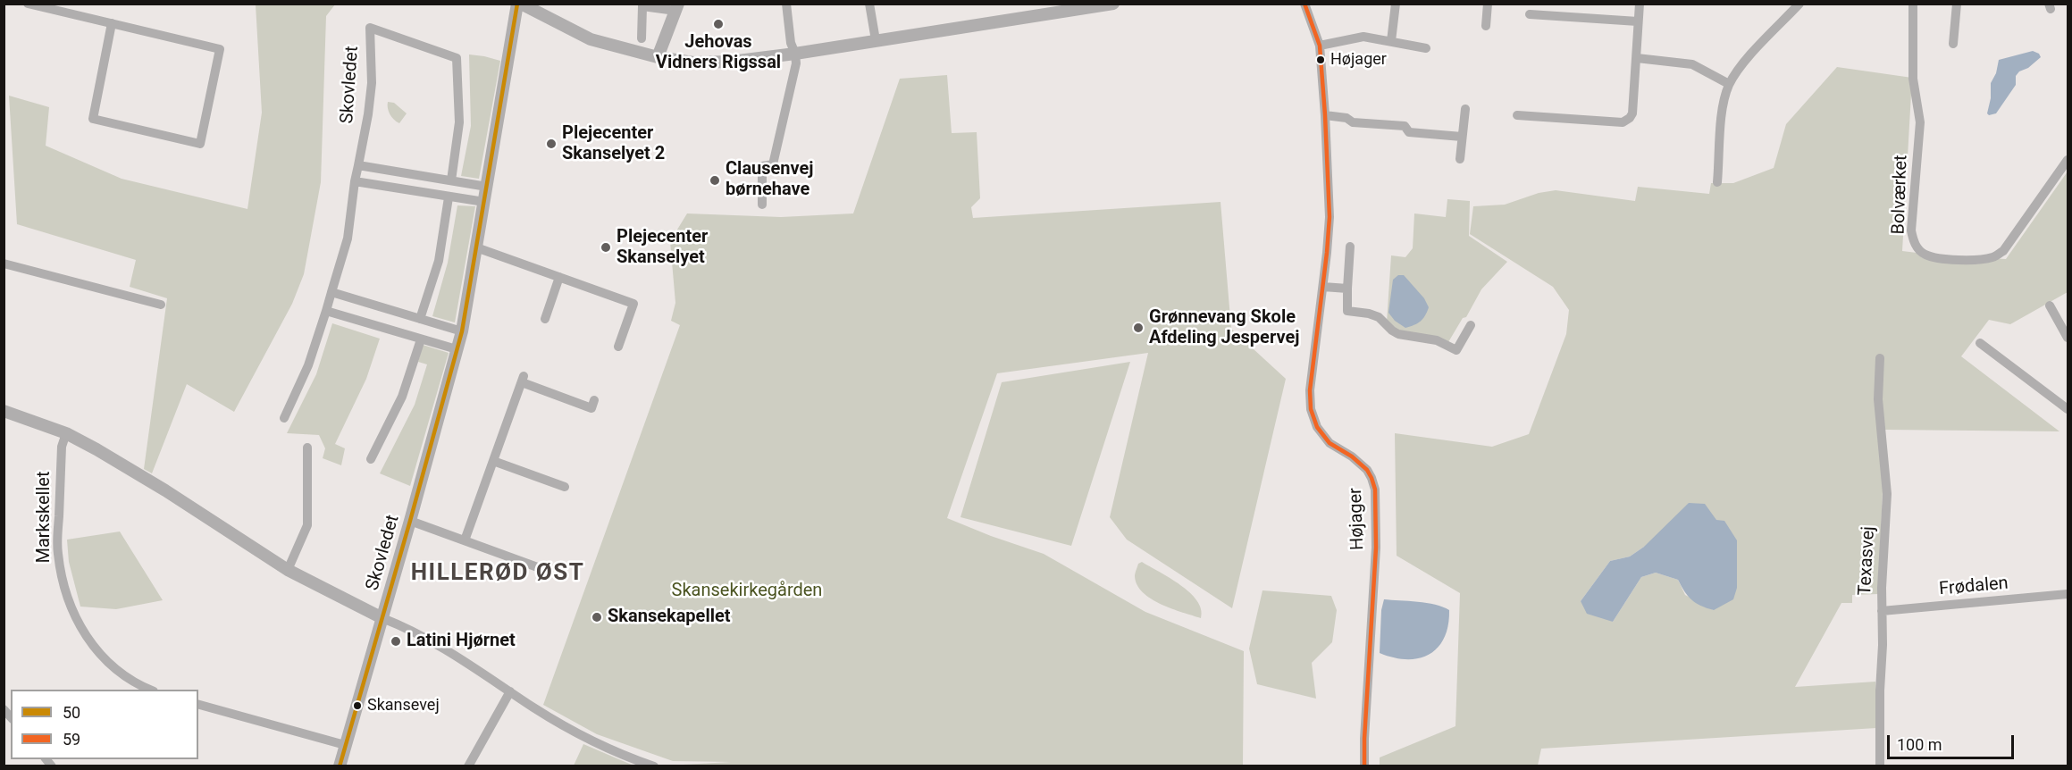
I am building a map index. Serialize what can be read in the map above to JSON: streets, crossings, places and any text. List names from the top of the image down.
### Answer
{
  "streets": {
    "street": [
      "Skovledet",
      "Bolværket",
      "Markskellet",
      "Højager",
      "Texasvej",
      "Frødalen"
    ]
  },
  "crossings": [
    ["Texasvej", "Frødalen"]
  ],
  "districts": ["HILLERØD ØST"],
  "parks": ["Skansekirkegården"],
  "places": [
    "Jehovas Vidners Rigssal",
    "Højager",
    "Plejecenter Skanselyet 2",
    "Clausenvej børnehave",
    "Plejecenter Skanselyet",
    "Grønnevang Skole Afdeling Jespervej",
    "Skansekapellet",
    "Latini Hjørnet",
    "Skansevej"
  ],
  "lines": ["transit line 50", "transit line 59"],
  "legend": ["50", "59"],
  "scale_bar": "100 m"
}
